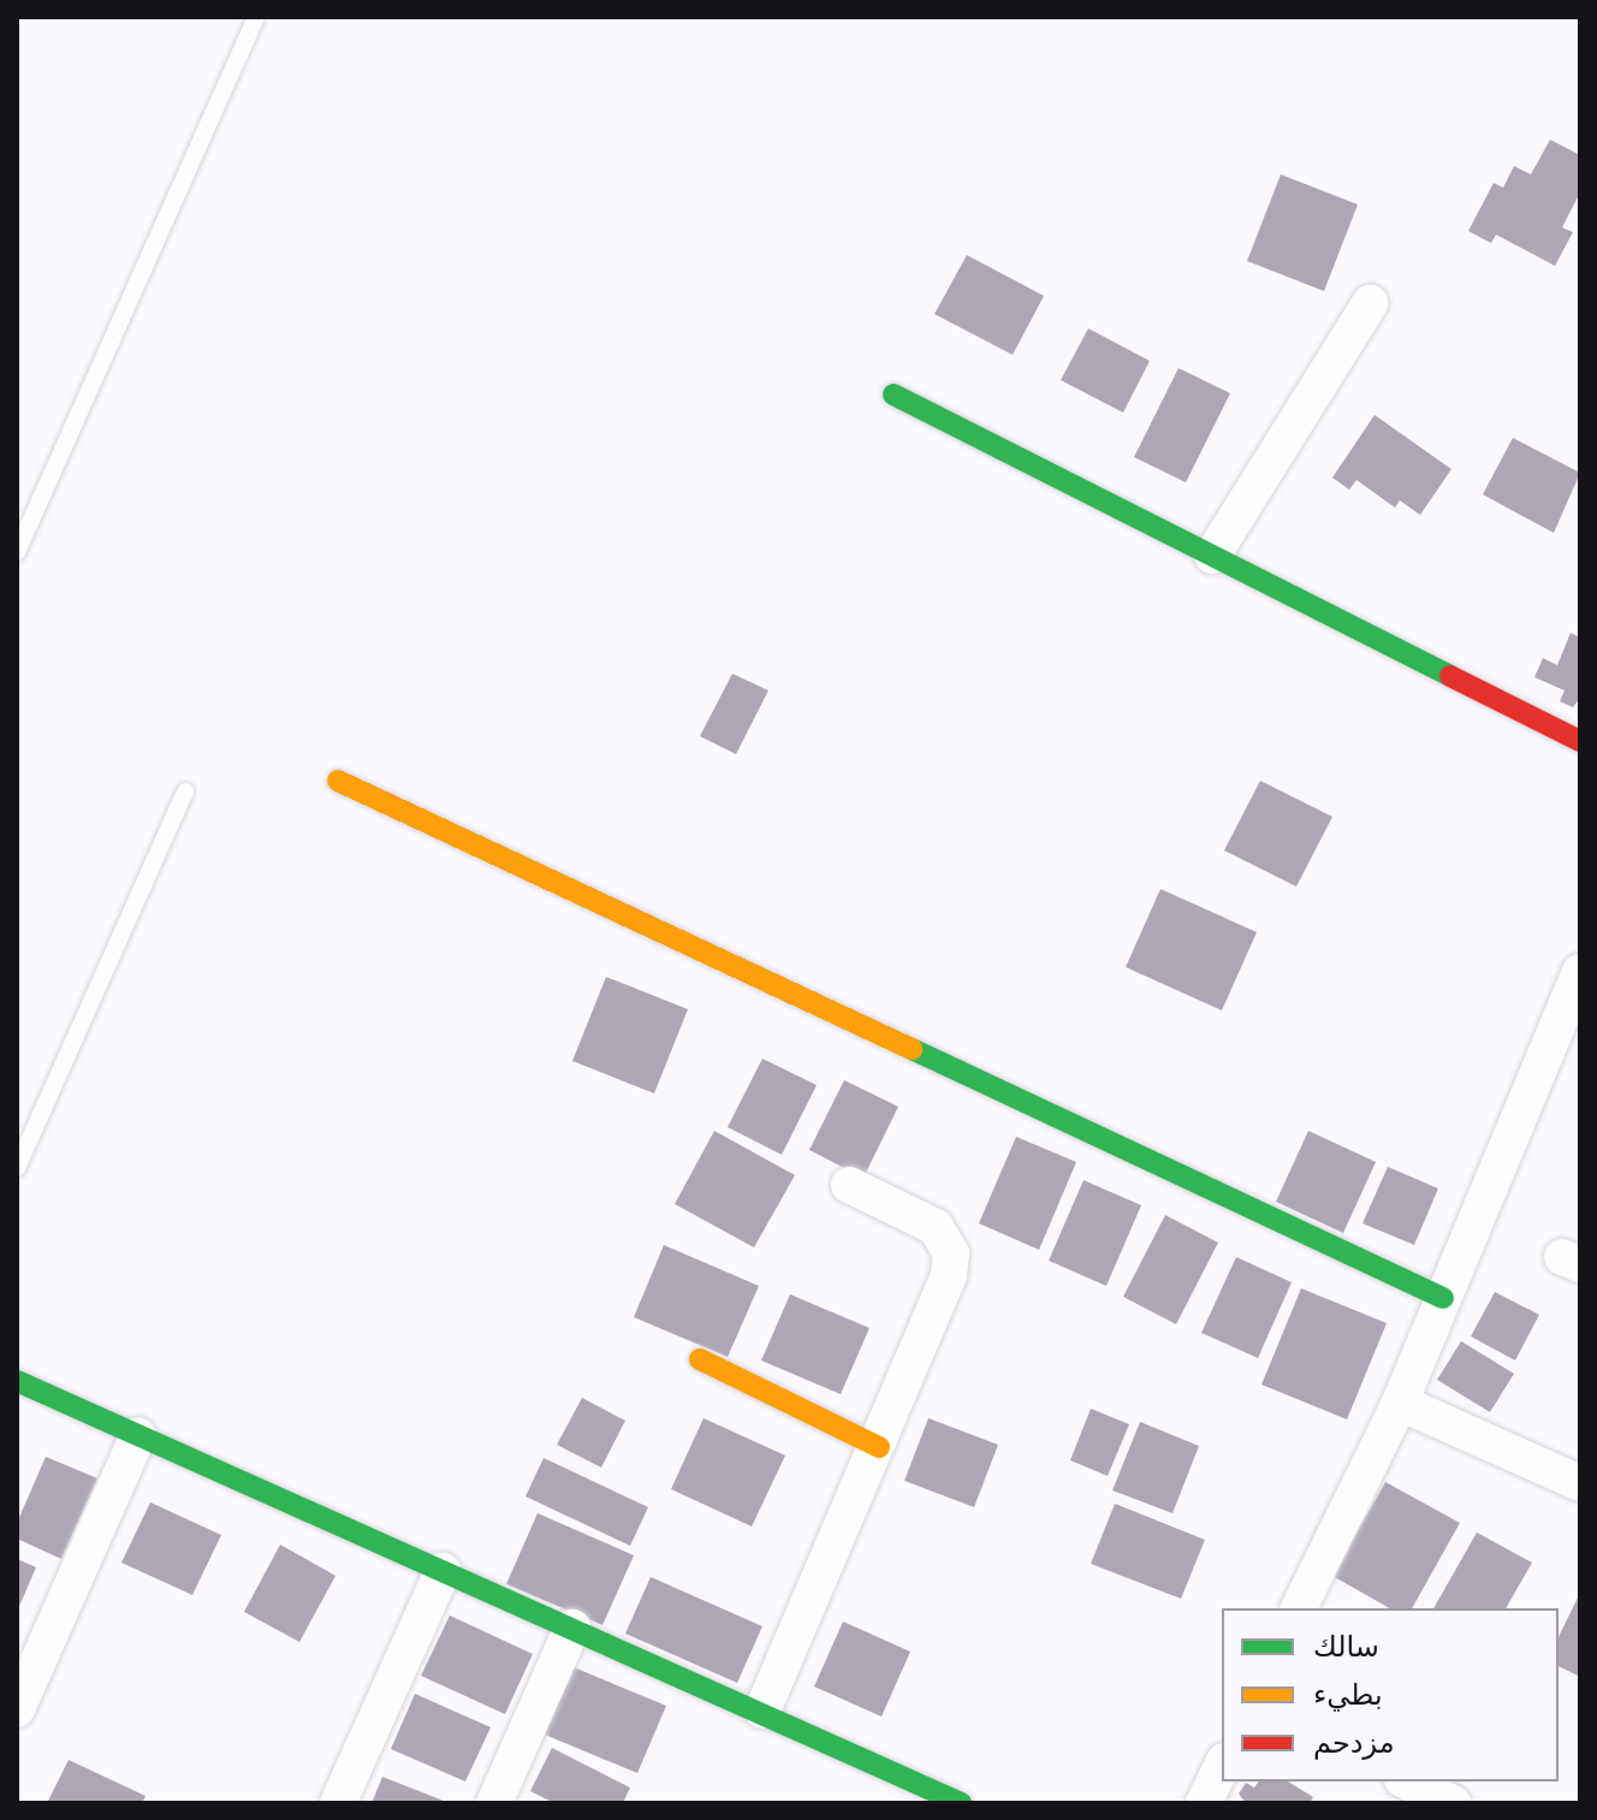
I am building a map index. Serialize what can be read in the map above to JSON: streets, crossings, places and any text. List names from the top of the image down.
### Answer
{
  "legend": ["سالك", "بطيء", "مزدحم"]
}
